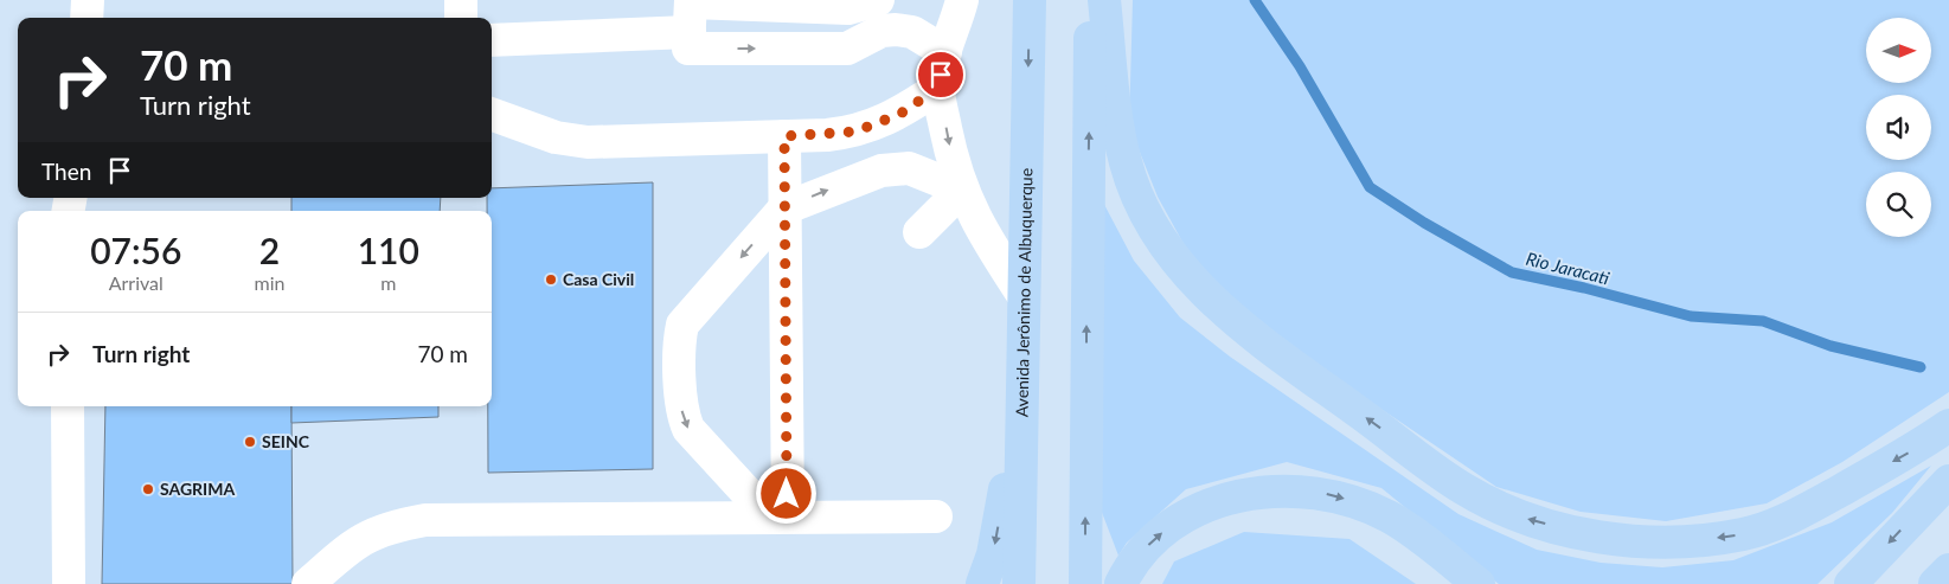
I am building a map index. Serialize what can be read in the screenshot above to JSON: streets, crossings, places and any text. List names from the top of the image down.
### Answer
{
  "streets": {
    "main road": ["Avenida Jerônimo de Albuquerque"]
  },
  "water": ["Rio Jaracati"],
  "places": ["Casa Civil", "SEINC", "SAGRIMA"],
  "north": "right",
  "page": {
    "turn": ["70 m", "Turn right"],
    "then": "Then",
    "eta": [
      "07:56",
      "Arrival",
      "2",
      "min",
      "110",
      "m"
    ],
    "list": [
      {
        "name": "Turn right",
        "value": "70 m"
      }
    ]
  }
}
